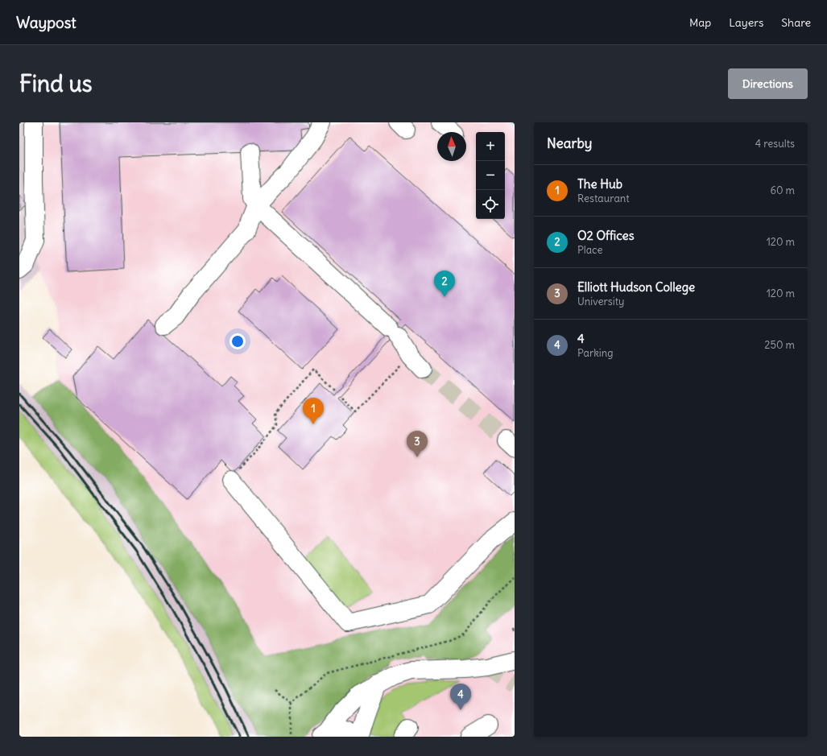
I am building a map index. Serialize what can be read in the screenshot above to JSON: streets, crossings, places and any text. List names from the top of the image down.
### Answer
{
  "north": "top",
  "page": {
    "header": "Waypost",
    "nav": ["Map", "Layers", "Share"],
    "buttons": "Directions",
    "title": "Find us",
    "heading": ["Nearby", "4 results"],
    "map_buttons": ["+", "−"],
    "list": [
      {
        "mark": "1",
        "name": "The Hub",
        "note": "Restaurant",
        "value": "60 m"
      },
      {
        "mark": "2",
        "name": "O2 Offices",
        "note": "Place",
        "value": "120 m"
      },
      {
        "mark": "3",
        "name": "Elliott Hudson College",
        "note": "University",
        "value": "120 m"
      },
      {
        "mark": "4",
        "name": "4",
        "note": "Parking",
        "value": "250 m"
      }
    ],
    "pins": [
      "2",
      "1",
      "3",
      "4"
    ]
  }
}
